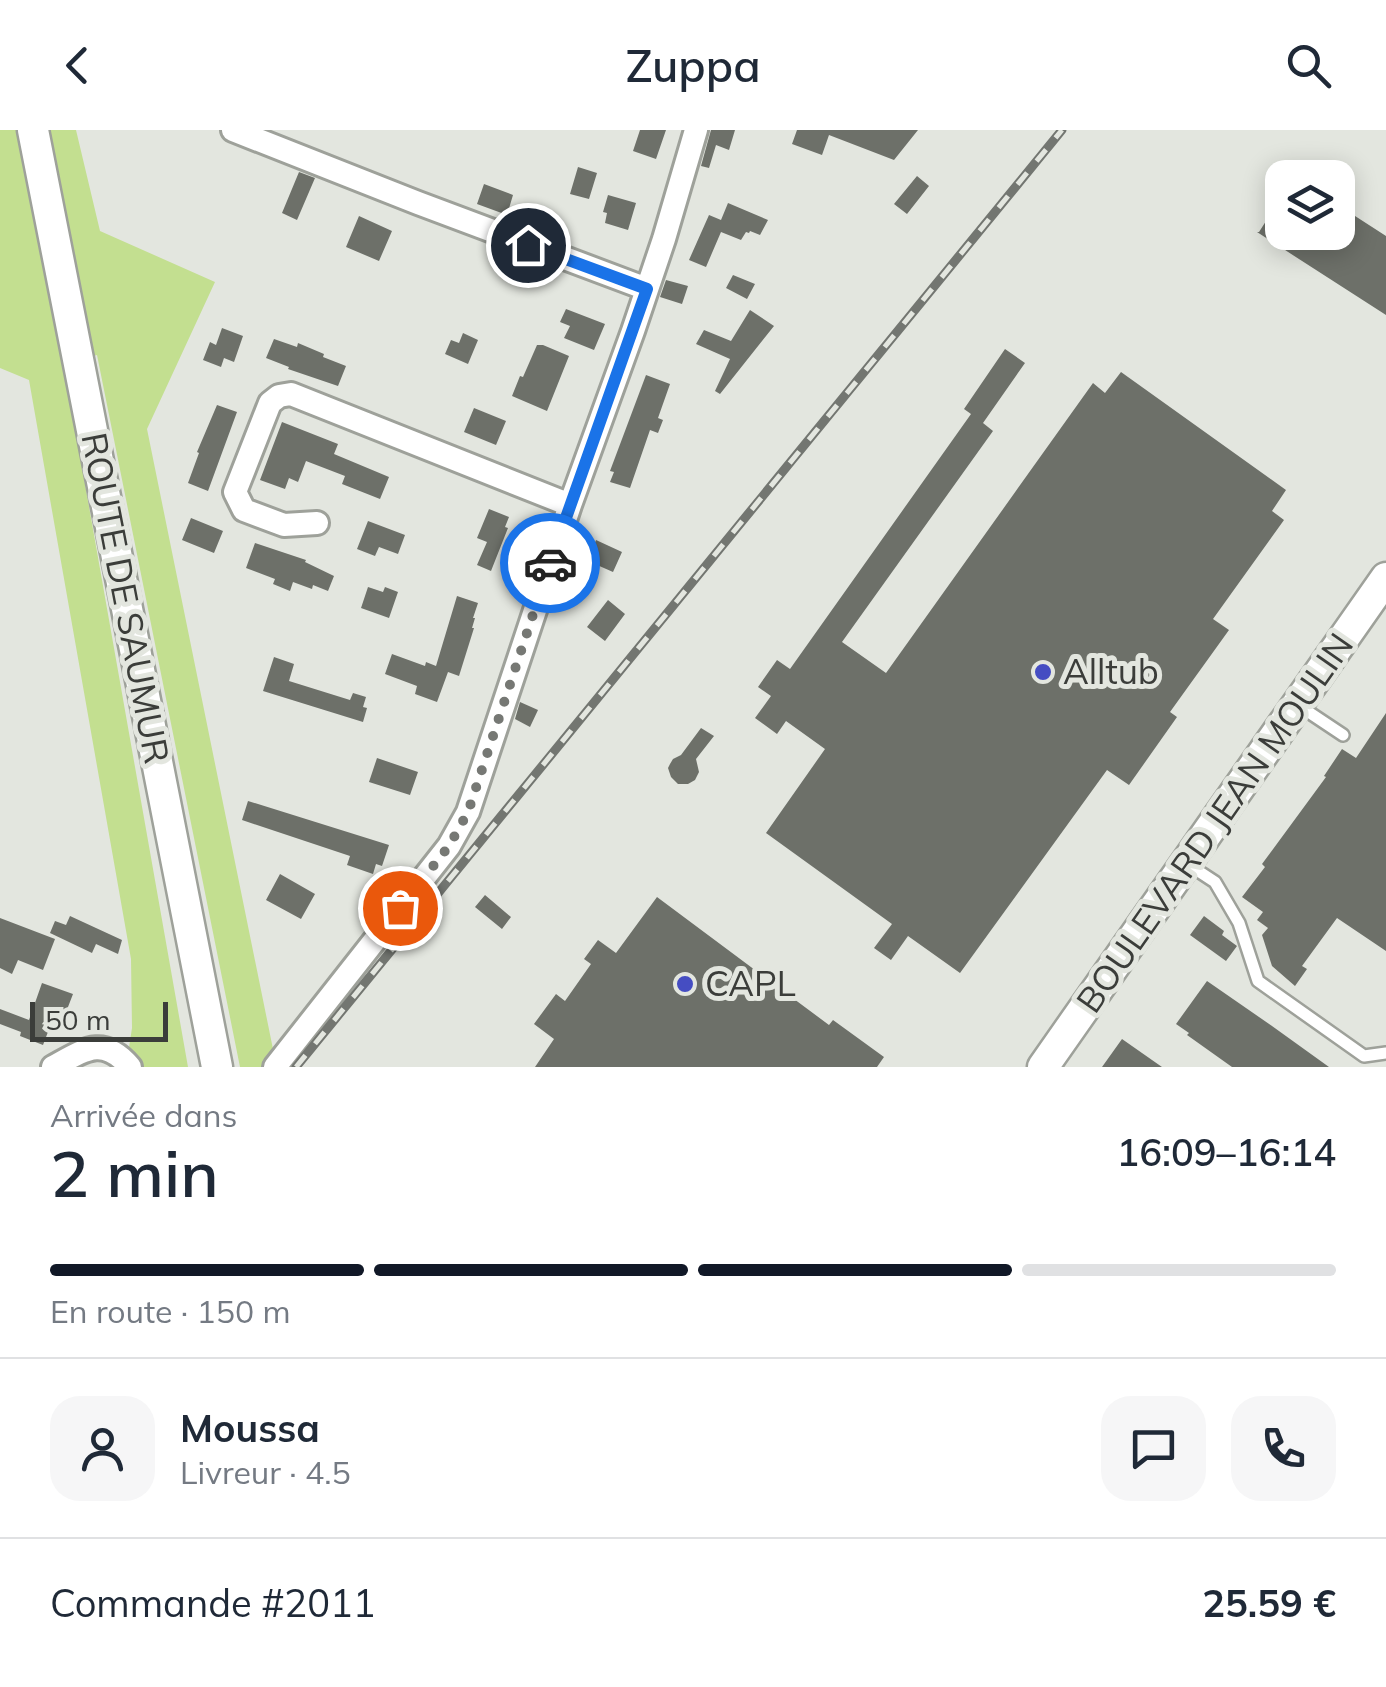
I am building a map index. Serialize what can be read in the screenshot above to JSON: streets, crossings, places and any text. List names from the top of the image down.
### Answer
{
  "streets": {
    "main road": ["ROUTE DE SAUMUR", "BOULEVARD JEAN MOULIN"]
  },
  "places": ["Alltub", "CAPL"],
  "scale_bar": "50 m",
  "page": {
    "header": "Zuppa",
    "scale": "50 m",
    "heading": ["2 min", "Arrivée dans", "16:09–16:14"],
    "panel": [
      "Moussa",
      "Livreur · 4.5",
      "Commande #2011",
      "25.59 €"
    ],
    "bar": "En route · 150 m"
  }
}
